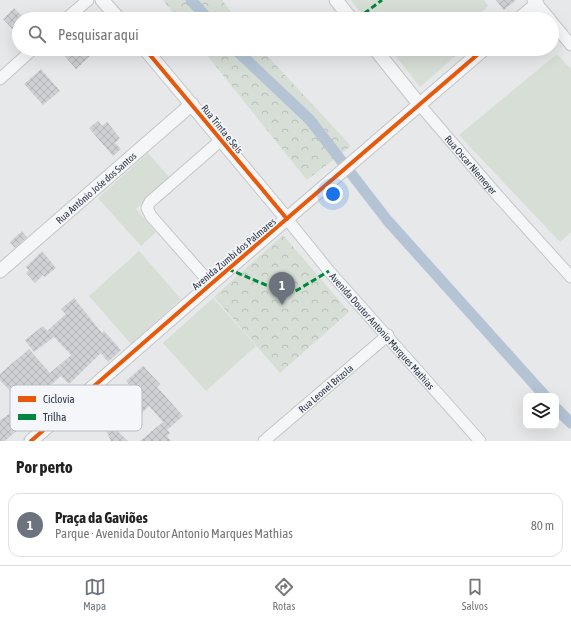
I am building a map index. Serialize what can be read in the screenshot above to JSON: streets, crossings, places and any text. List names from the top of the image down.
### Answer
{
  "streets": {
    "street": [
      "Rua Trinta e Seis",
      "Rua Oscar Niemeyer",
      "Rua Antônio Jośe dos Santos",
      "Avenida Zumbi dos Palmares",
      "Avenida Doutor Antonio Marques Mathias",
      "Rua Leonel Brizola"
    ]
  },
  "crossings": [
    ["Rua Trinta e Seis", "Rua Antônio Jośe dos Santos"],
    ["Rua Trinta e Seis", "Avenida Zumbi dos Palmares"],
    ["Rua Trinta e Seis", "Avenida Doutor Antonio Marques Mathias"],
    ["Rua Oscar Niemeyer", "Avenida Zumbi dos Palmares"],
    ["Avenida Zumbi dos Palmares", "Avenida Doutor Antonio Marques Mathias"],
    ["Avenida Doutor Antonio Marques Mathias", "Rua Leonel Brizola"]
  ],
  "legend": ["Ciclovia", "Trilha"],
  "page": {
    "search": "Pesquisar aqui",
    "pins": "1",
    "heading": "Por perto",
    "list": [
      {
        "mark": "1",
        "name": "Praça da Gaviões",
        "note": "Parque · Avenida Doutor Antonio Marques Mathias",
        "value": "80 m"
      }
    ],
    "nav": ["Mapa", "Rotas", "Salvos"]
  }
}
